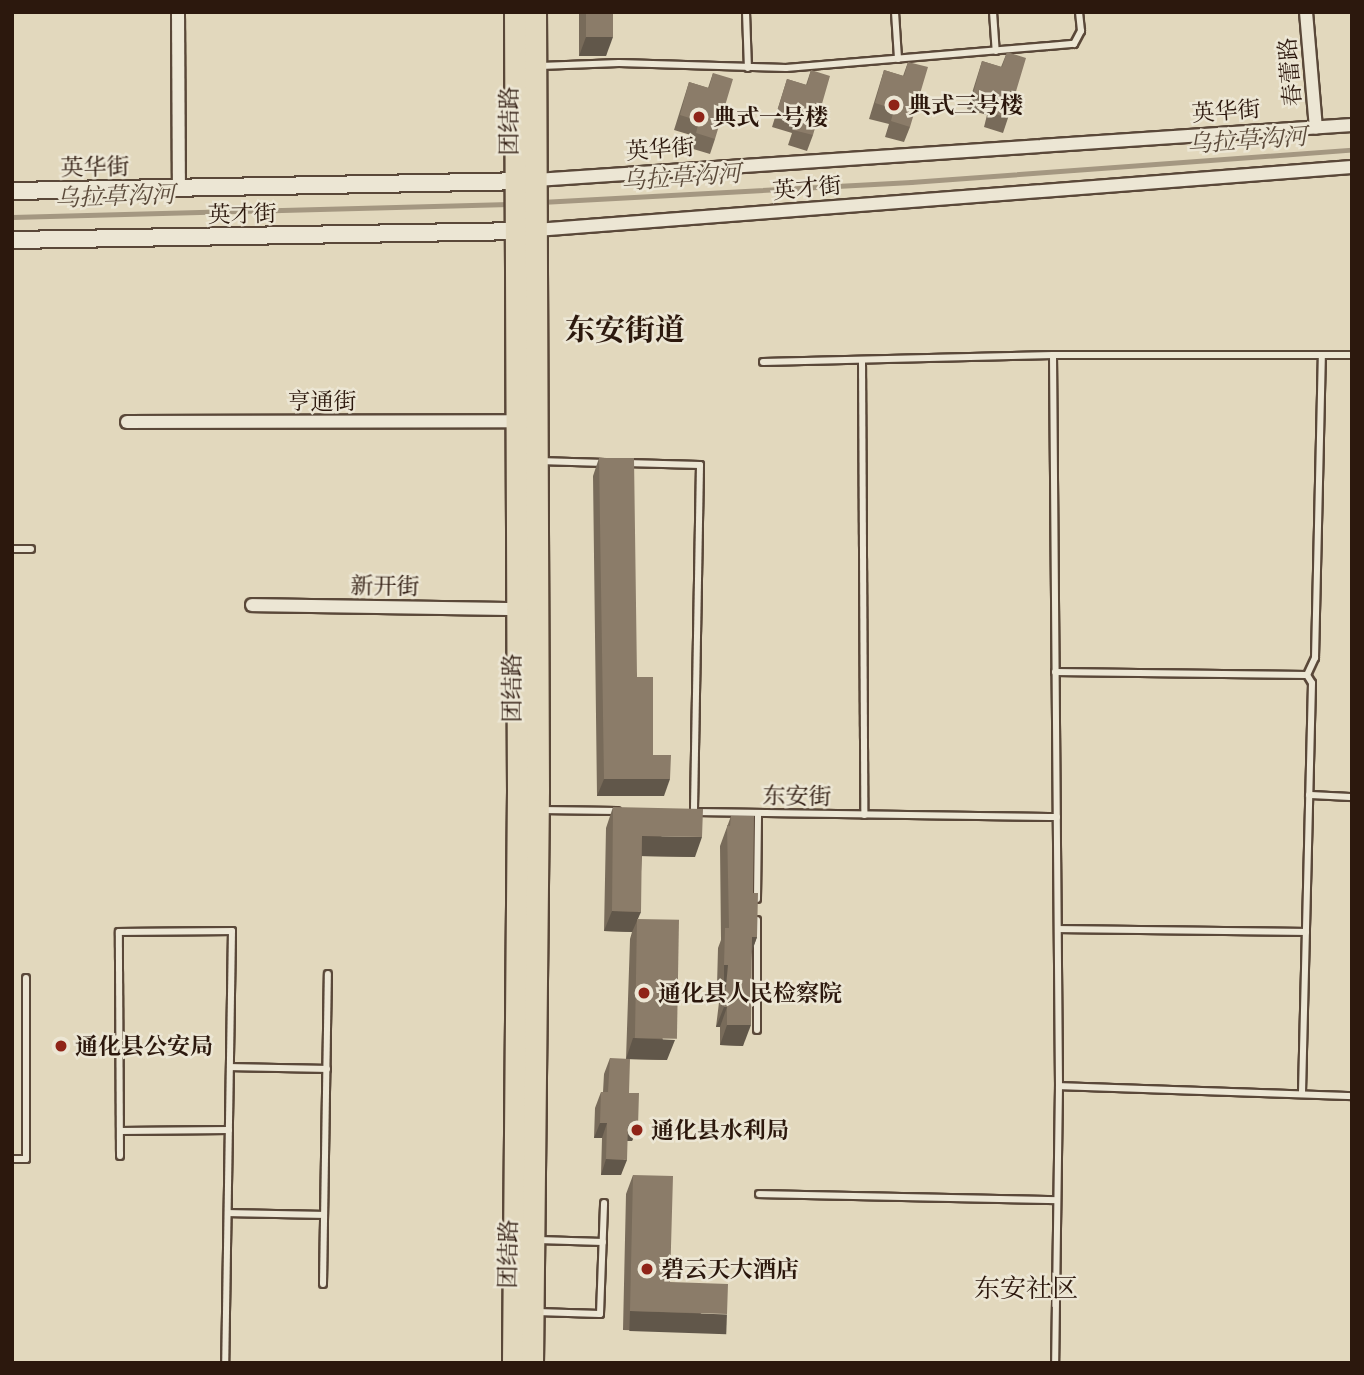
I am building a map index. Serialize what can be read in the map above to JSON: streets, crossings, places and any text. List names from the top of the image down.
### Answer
{
  "streets": {
    "highway": ["团结路"],
    "street": [
      "春蕾路",
      "英华街",
      "英才街",
      "亨通街",
      "新开街"
    ],
    "lane": ["东安街"]
  },
  "crossings": [
    ["春蕾路", "英华街"],
    ["英华街", "团结路"],
    ["团结路", "英才街"],
    ["团结路", "亨通街"],
    ["团结路", "新开街"]
  ],
  "districts": ["东安街道", "东安社区"],
  "water": ["乌拉草沟河"],
  "places": [
    "典式三号楼",
    "典式一号楼",
    "通化县人民检察院",
    "通化县公安局",
    "通化县水利局",
    "碧云天大酒店"
  ]
}
